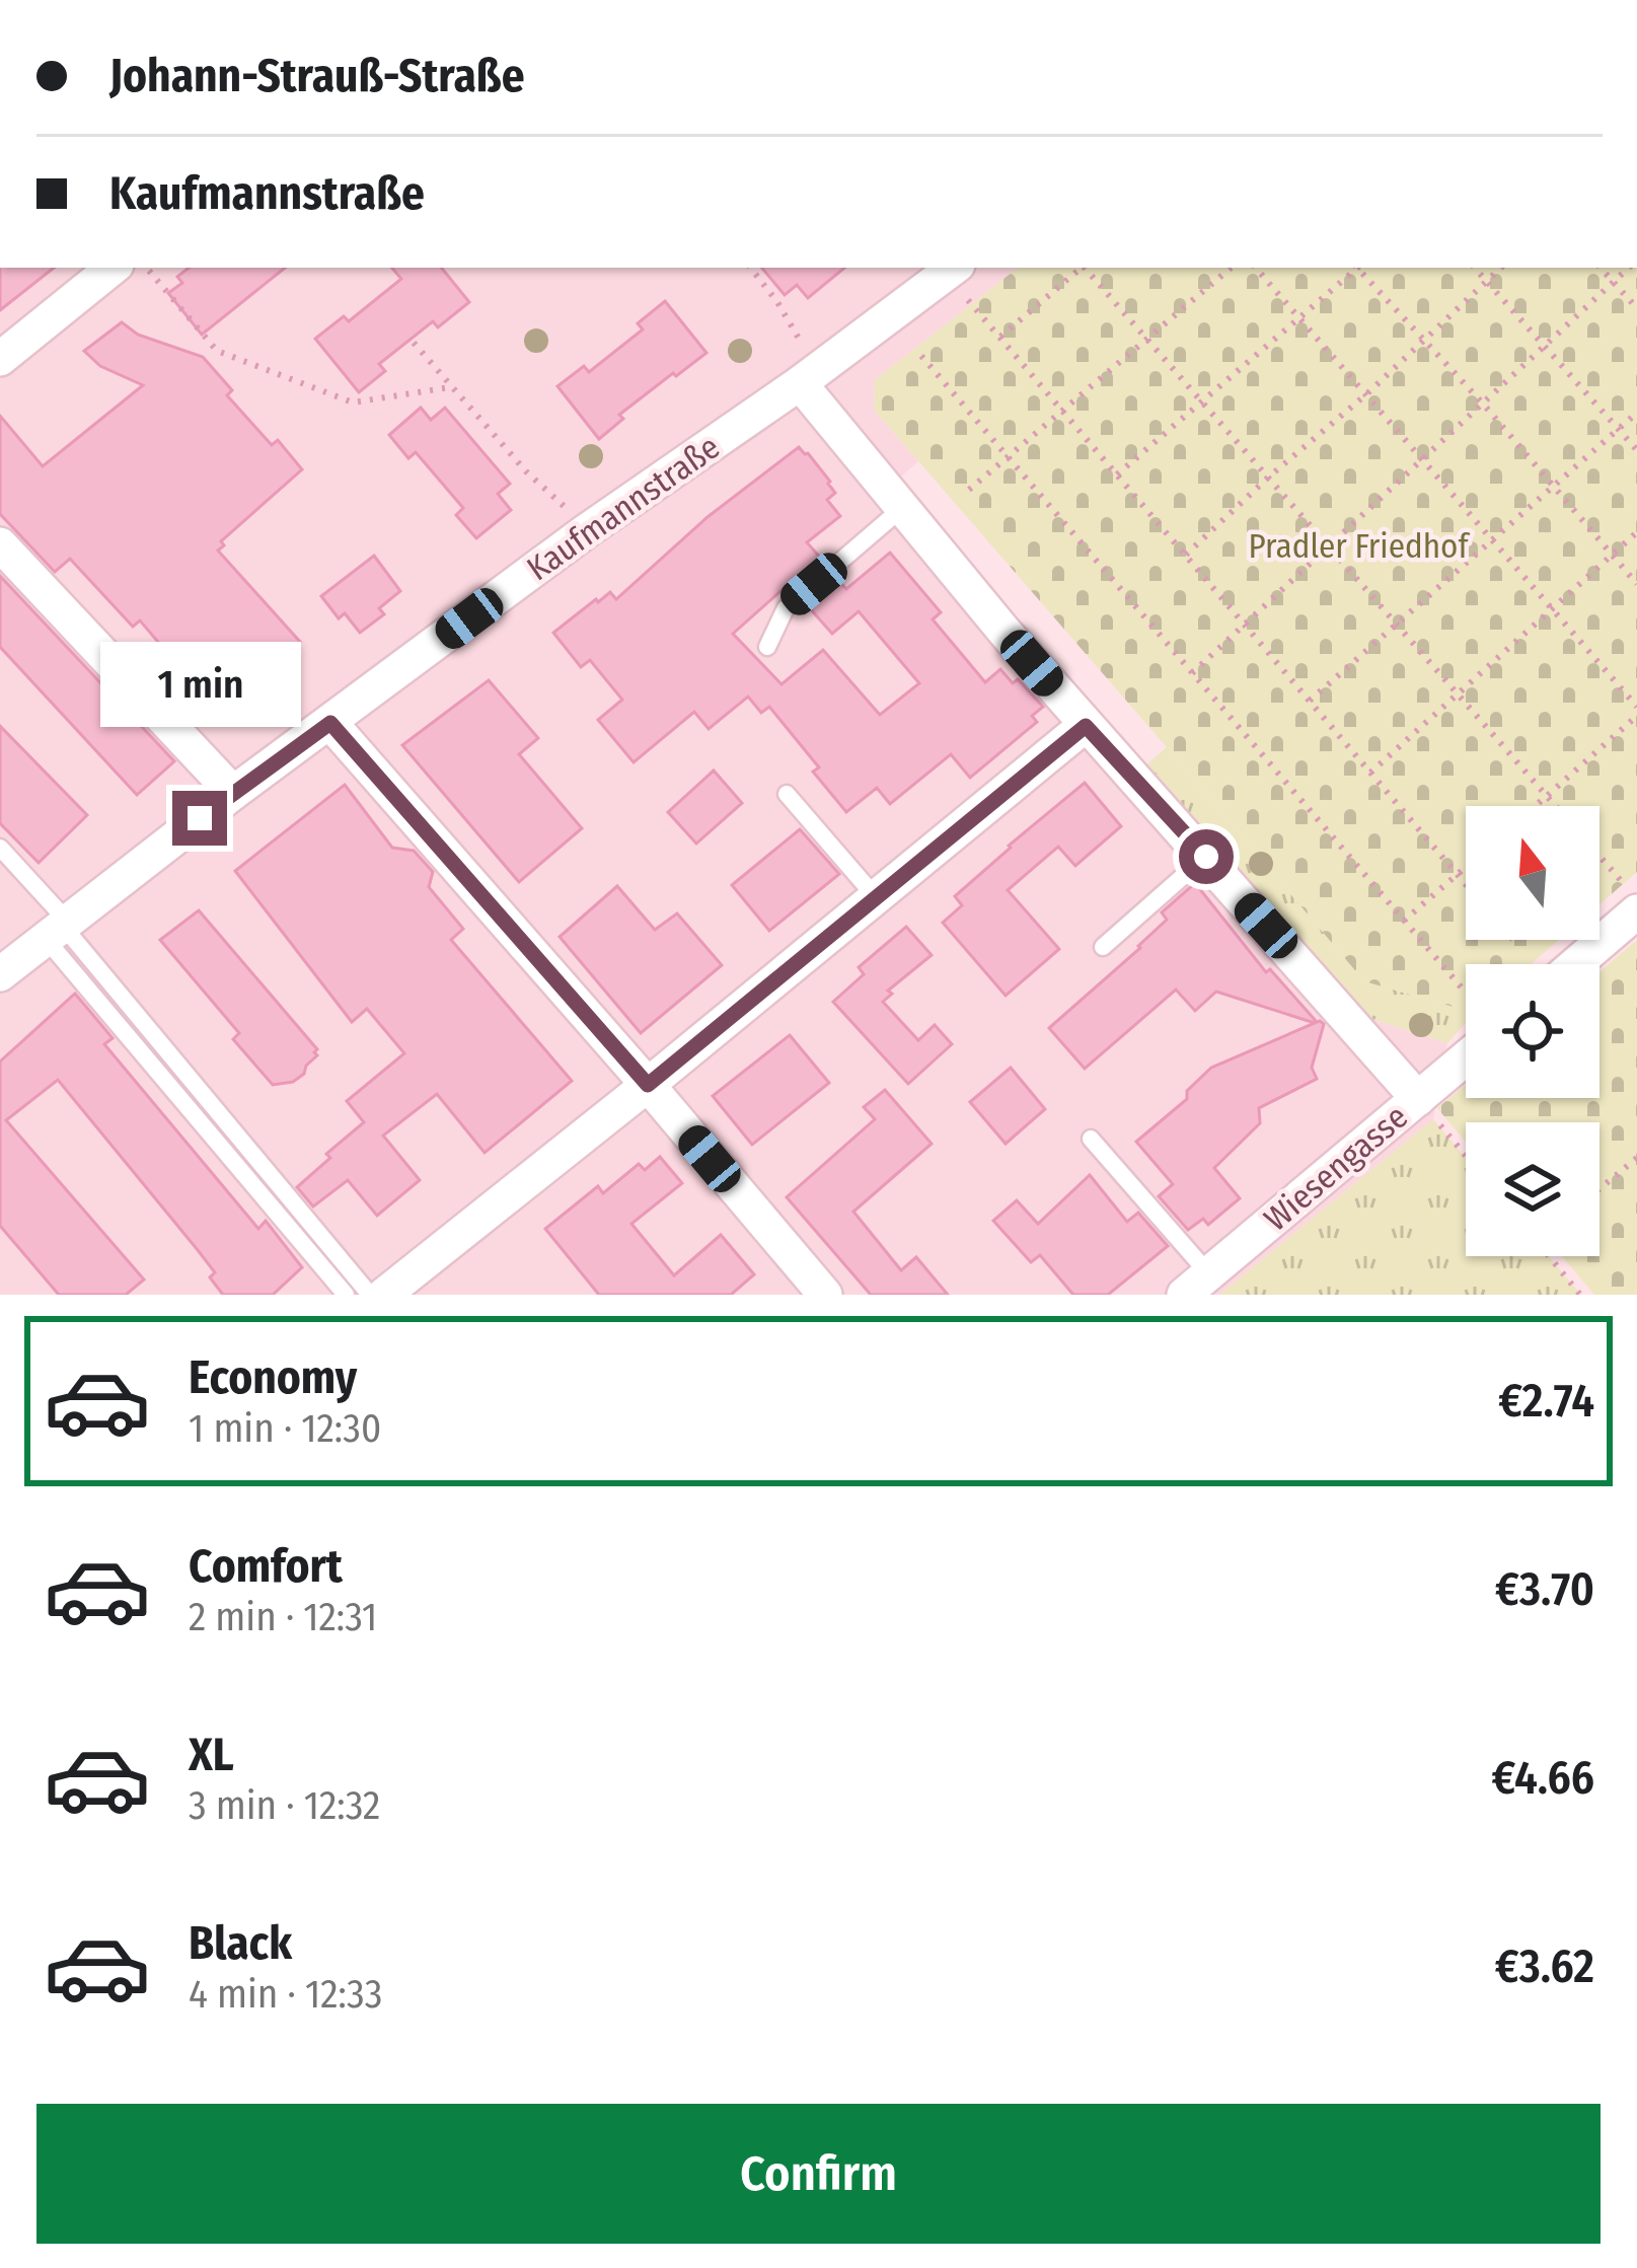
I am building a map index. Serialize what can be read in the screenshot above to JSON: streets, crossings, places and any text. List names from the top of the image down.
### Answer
{
  "streets": {
    "street": ["Kaufmannstraße", "Wiesengasse"]
  },
  "parks": ["Pradler Friedhof"],
  "north": "top",
  "page": {
    "banner": ["Johann-Strauß-Straße", "Kaufmannstraße"],
    "bubble": "1 min",
    "list": [
      {
        "name": "Economy",
        "note": "1 min · 12:30",
        "value": "€2.74"
      },
      {
        "name": "Comfort",
        "note": "2 min · 12:31",
        "value": "€3.70"
      },
      {
        "name": "XL",
        "note": "3 min · 12:32",
        "value": "€4.66"
      },
      {
        "name": "Black",
        "note": "4 min · 12:33",
        "value": "€3.62"
      }
    ],
    "buttons": "Confirm"
  }
}
